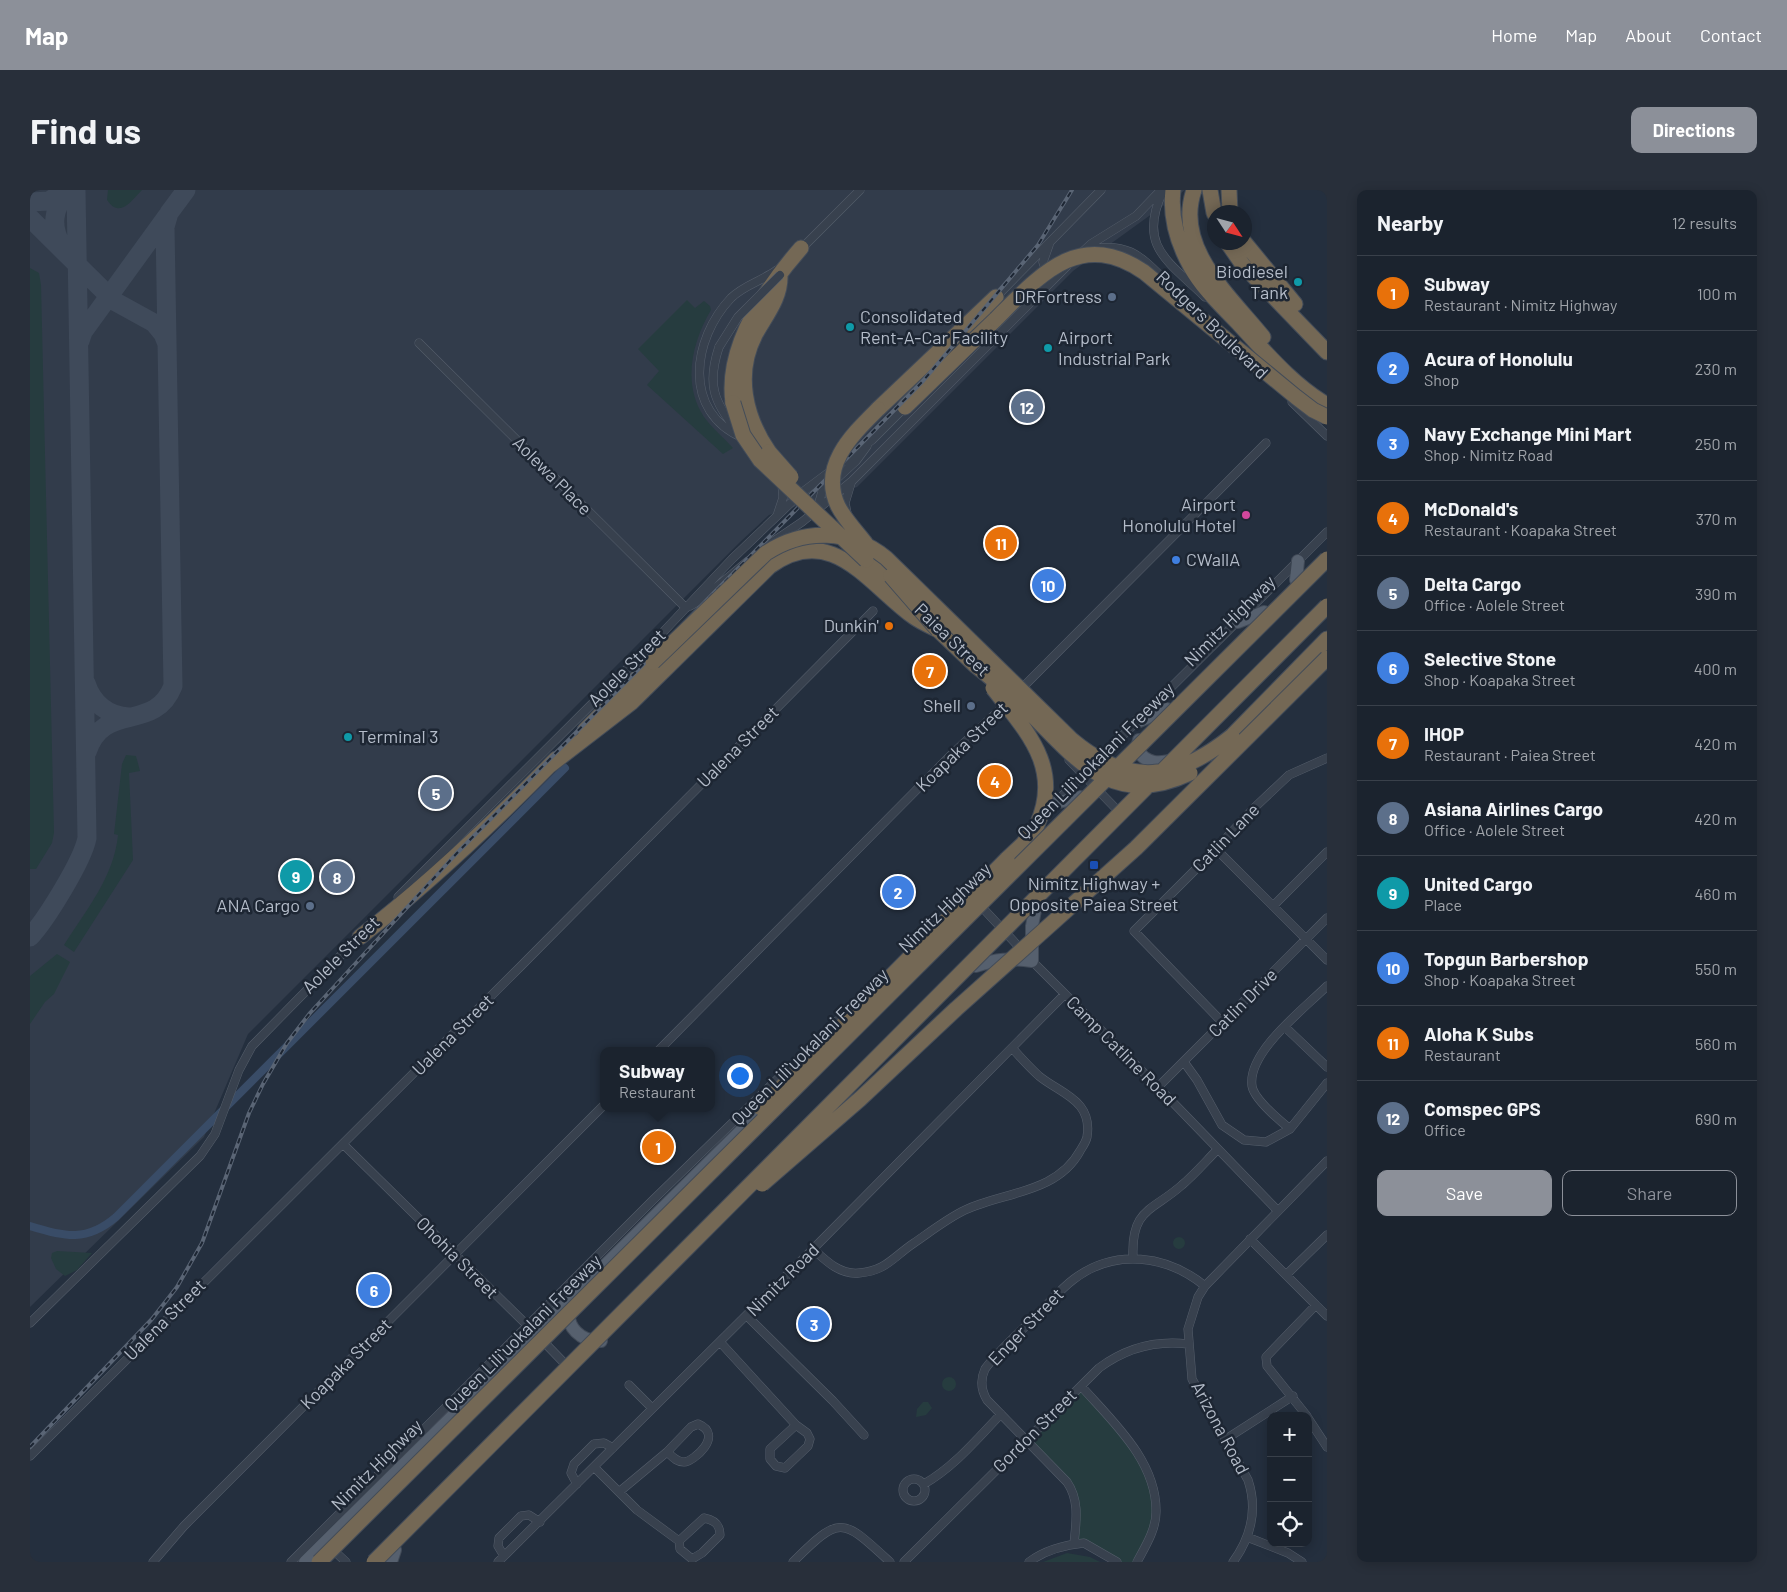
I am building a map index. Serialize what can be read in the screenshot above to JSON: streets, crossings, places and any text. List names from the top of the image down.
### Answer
{
  "streets": {
    "highway": ["Queen Liliʻuokalani Freeway"],
    "main road": ["Nimitz Highway"],
    "street": [
      "Rodgers Boulevard",
      "Aolewa Place",
      "Paiea Street",
      "Aolele Street",
      "Ualena Street",
      "Koapaka Street",
      "Catlin Lane",
      "Catlin Drive",
      "Camp Catline Road",
      "Ohohia Street",
      "Nimitz Road",
      "Enger Street",
      "Arizona Road",
      "Gordon Street"
    ]
  },
  "crossings": [
    ["Rodgers Boulevard", "Aolele Street"],
    ["Aolewa Place", "Aolele Street"],
    ["Nimitz Highway", "Paiea Street"],
    ["Nimitz Highway", "Camp Catline Road"],
    ["Nimitz Highway", "Ohohia Street"],
    ["Paiea Street", "Aolele Street"],
    ["Paiea Street", "Koapaka Street"],
    ["Ualena Street", "Ohohia Street"],
    ["Koapaka Street", "Ohohia Street"],
    ["Catlin Lane", "Catlin Drive"],
    ["Catlin Drive", "Camp Catline Road"],
    ["Camp Catline Road", "Nimitz Road"],
    ["Camp Catline Road", "Arizona Road"],
    ["Enger Street", "Arizona Road"],
    ["Enger Street", "Gordon Street"],
    ["Arizona Road", "Gordon Street"]
  ],
  "places": {
    "other": [
      "Biodiesel Tank",
      "DRFortress",
      "Consolidated Rent-A-Car Facility",
      "Airport Industrial Park",
      "Airport Honolulu Hotel",
      "CWallA",
      "Dunkin'",
      "Shell",
      "Terminal 3",
      "ANA Cargo"
    ],
    "transit": ["Nimitz Highway + Opposite Paiea Street"]
  },
  "north": "bottom right",
  "page": {
    "header": "Map",
    "nav": [
      "Home",
      "Map",
      "About",
      "Contact"
    ],
    "buttons": [
      "Directions",
      ["Save", "Share"]
    ],
    "title": "Find us",
    "heading": ["Nearby", "12 results"],
    "list": [
      {
        "mark": "1",
        "name": "Subway",
        "note": "Restaurant · Nimitz Highway",
        "value": "100 m"
      },
      {
        "mark": "2",
        "name": "Acura of Honolulu",
        "note": "Shop",
        "value": "230 m"
      },
      {
        "mark": "3",
        "name": "Navy Exchange Mini Mart",
        "note": "Shop · Nimitz Road",
        "value": "250 m"
      },
      {
        "mark": "4",
        "name": "McDonald's",
        "note": "Restaurant · Koapaka Street",
        "value": "370 m"
      },
      {
        "mark": "5",
        "name": "Delta Cargo",
        "note": "Office · Aolele Street",
        "value": "390 m"
      },
      {
        "mark": "6",
        "name": "Selective Stone",
        "note": "Shop · Koapaka Street",
        "value": "400 m"
      },
      {
        "mark": "7",
        "name": "IHOP",
        "note": "Restaurant · Paiea Street",
        "value": "420 m"
      },
      {
        "mark": "8",
        "name": "Asiana Airlines Cargo",
        "note": "Office · Aolele Street",
        "value": "420 m"
      },
      {
        "mark": "9",
        "name": "United Cargo",
        "note": "Place",
        "value": "460 m"
      },
      {
        "mark": "10",
        "name": "Topgun Barbershop",
        "note": "Shop · Koapaka Street",
        "value": "550 m"
      },
      {
        "mark": "11",
        "name": "Aloha K Subs",
        "note": "Restaurant",
        "value": "560 m"
      },
      {
        "mark": "12",
        "name": "Comspec GPS",
        "note": "Office",
        "value": "690 m"
      }
    ],
    "pins": [
      "12",
      "11",
      "10",
      "7",
      "4",
      "5",
      "9",
      "8",
      "2",
      "1",
      "6",
      "3"
    ],
    "popup": ["Subway", "Restaurant"],
    "map_buttons": ["+", "−"]
  }
}
